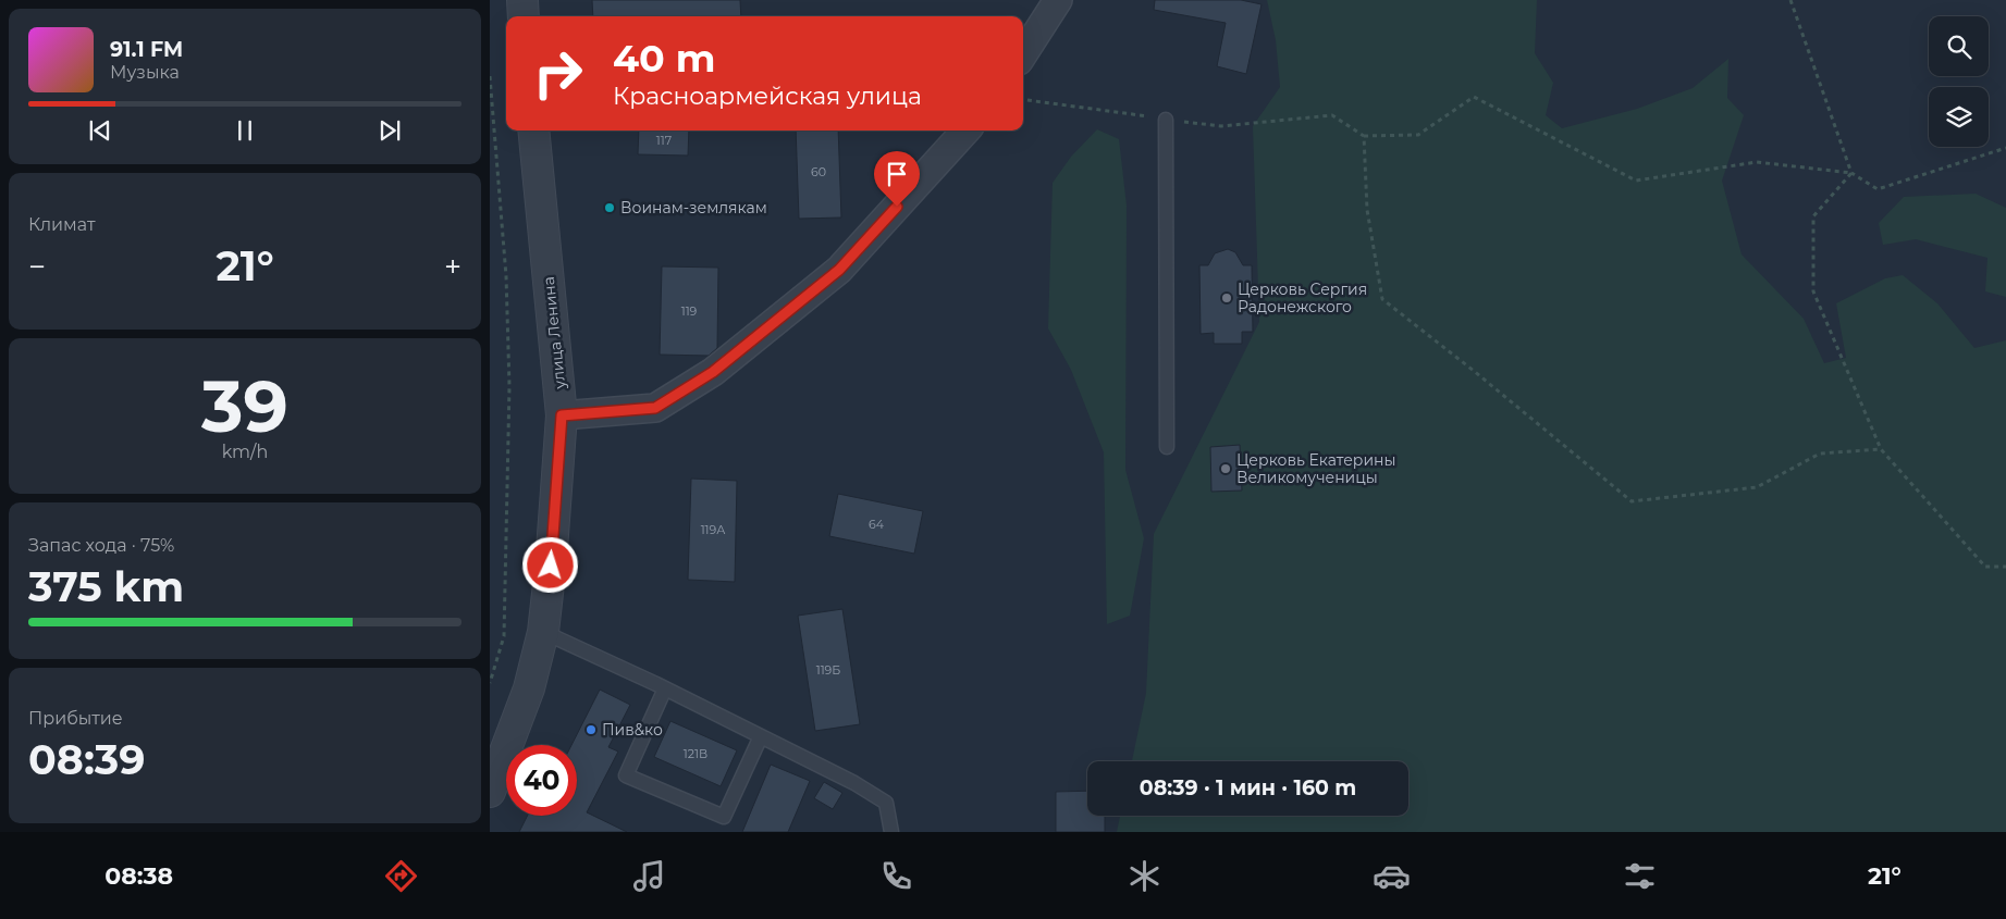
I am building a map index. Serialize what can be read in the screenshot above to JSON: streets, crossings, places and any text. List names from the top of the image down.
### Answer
{
  "streets": {
    "street": ["улица Ленина"]
  },
  "places": [
    "Воинам-землякам",
    "Церковь Сергия Радонежского",
    "Церковь Екатерины Великомученицы",
    "Пив&ко"
  ],
  "house_numbers": [
    "117",
    "60",
    "119",
    "64",
    "119А",
    "119Б",
    "121В"
  ],
  "page": {
    "turn": ["40 m", "Красноармейская улица"],
    "song": ["91.1 FM", "Музыка"],
    "tile": [
      "Климат",
      ["39", "km/h"],
      ["Запас хода · 75%", "375 km"],
      ["Прибытие", "08:39"]
    ],
    "heat": ["−", "21°", "+"],
    "limit": "40",
    "trip": "08:39 · 1 мин · 160 m",
    "tabs": ["08:38", "21°"]
  }
}
